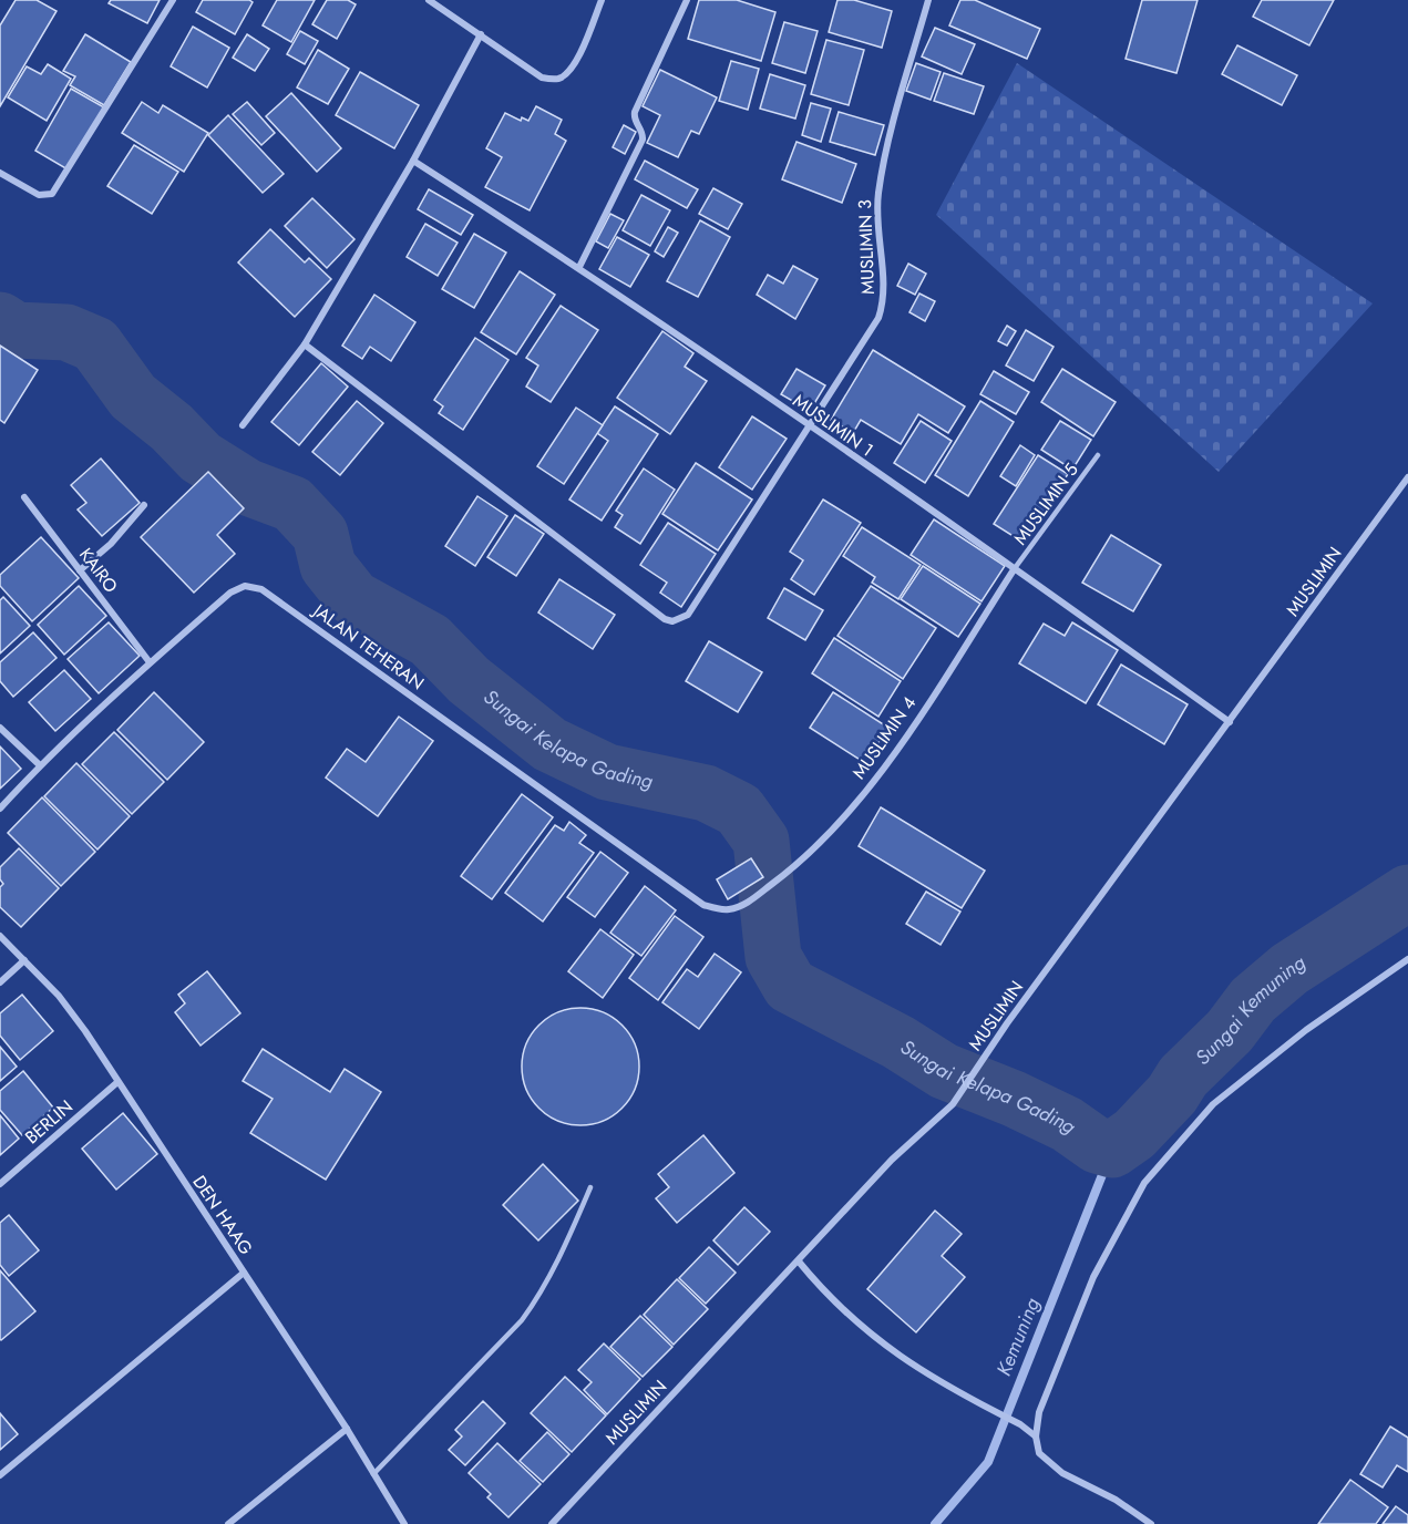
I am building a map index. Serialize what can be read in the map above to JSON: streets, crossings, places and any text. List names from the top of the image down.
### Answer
{
  "streets": {
    "street": [
      "MUSLIMIN 3",
      "MUSLIMIN 1",
      "KAIRO",
      "MUSLIMIN",
      "JALAN TEHERAN",
      "MUSLIMIN 4",
      "BERLIN",
      "DEN HAAG"
    ],
    "lane": ["MUSLIMIN 5"]
  },
  "crossings": [
    ["MUSLIMIN 3", "MUSLIMIN 1"],
    ["MUSLIMIN 1", "MUSLIMIN 5"],
    ["MUSLIMIN 1", "MUSLIMIN"],
    ["MUSLIMIN 1", "MUSLIMIN 4"],
    ["MUSLIMIN 5", "MUSLIMIN 4"],
    ["KAIRO", "JALAN TEHERAN"],
    ["JALAN TEHERAN", "MUSLIMIN 4"],
    ["BERLIN", "DEN HAAG"]
  ],
  "water": ["Sungai Kelapa Gading", "Sungai Kemuning", "Kemuning"]
}
